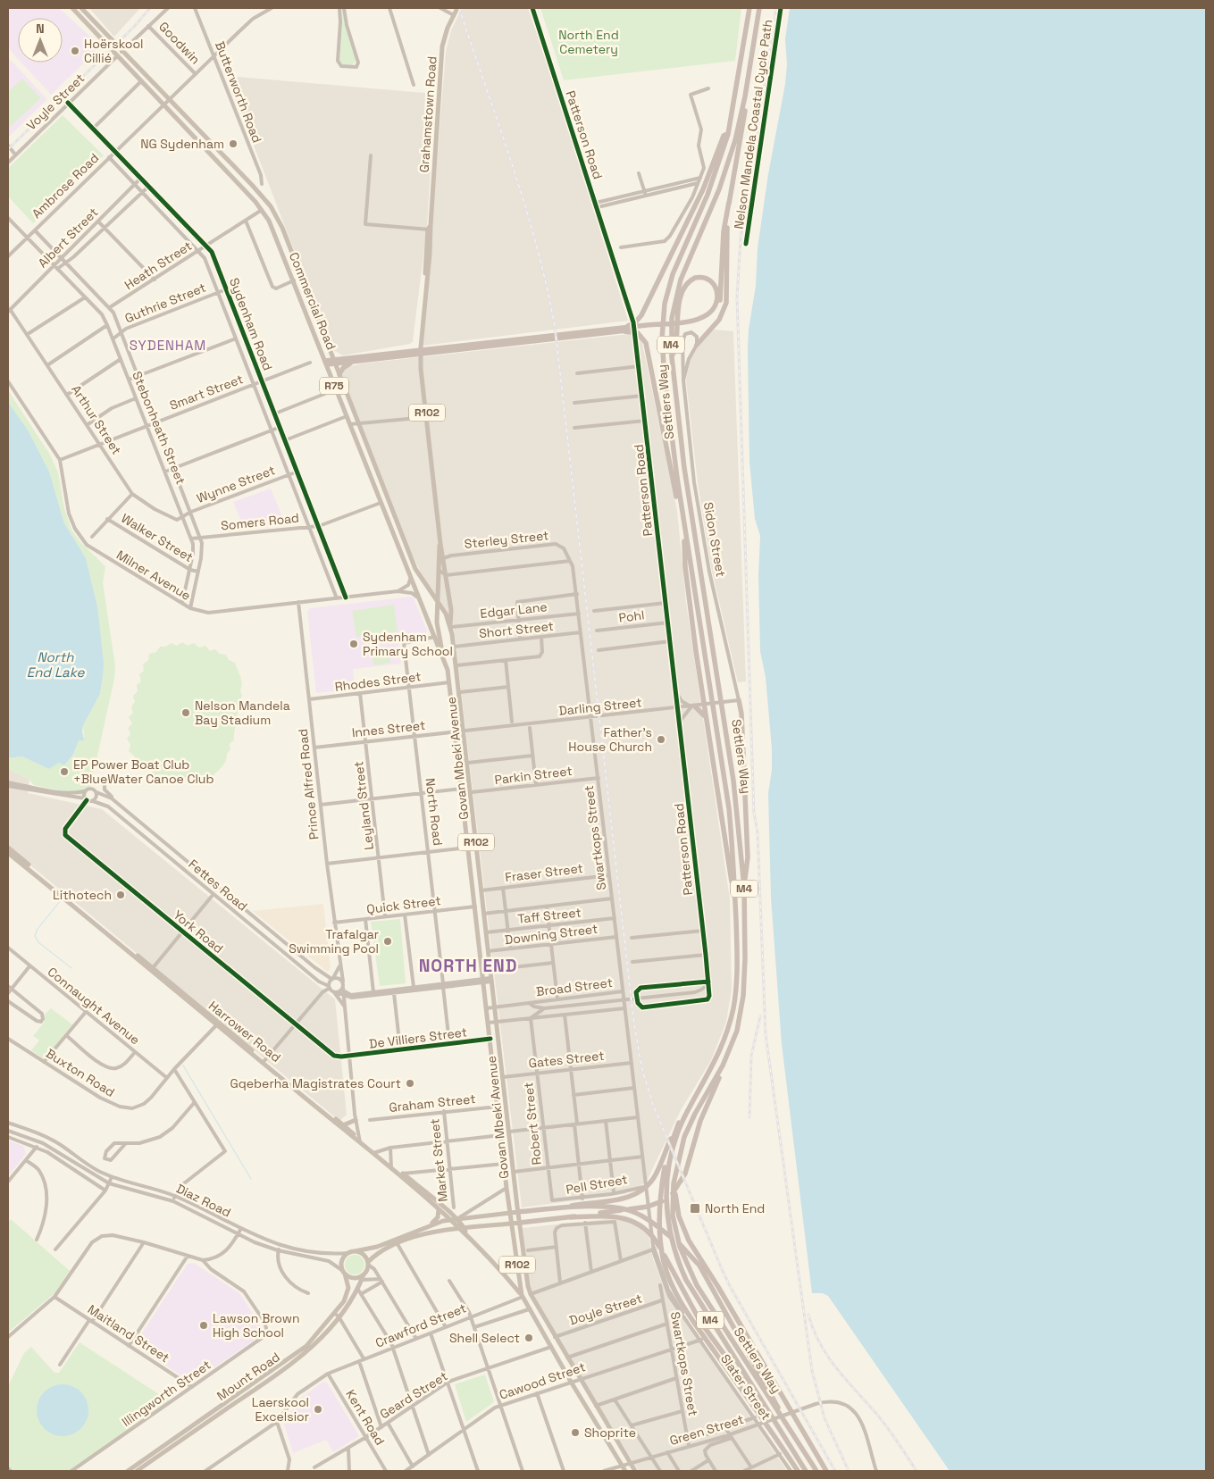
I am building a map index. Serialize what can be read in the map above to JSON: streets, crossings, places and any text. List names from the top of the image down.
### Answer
{
  "streets": {
    "highway": ["M4", "Settlers Way"],
    "main road": [
      "Grahamstown Road",
      "Commercial Road",
      "R75",
      "R102",
      "Govan Mbeki Avenue",
      "Harrower Road",
      "Mount Road"
    ],
    "street": [
      "Goodwin",
      "Butterworth Road",
      "Voyle Street",
      "Patterson Road",
      "Ambrose Road",
      "Albert Street",
      "Heath Street",
      "Guthrie Street",
      "Sydenham Road",
      "Smart Street",
      "Arthur Street",
      "Stebonheath Street",
      "Wynne Street",
      "Somers Road",
      "Walker Street",
      "Sterley Street",
      "Sidon Street",
      "Milner Avenue",
      "Edgar Lane",
      "Pohl",
      "Short Street",
      "Rhodes Street",
      "Darling Street",
      "Innes Street",
      "Parkin Street",
      "Prince Alfred Road",
      "Leyland Street",
      "North Road",
      "Swartkops Street",
      "Fraser Street",
      "Fettes Road",
      "Quick Street",
      "Taff Street",
      "York Road",
      "Downing Street",
      "Broad Street",
      "Connaught Avenue",
      "De Villiers Street",
      "Gates Street",
      "Buxton Road",
      "Graham Street",
      "Robert Street",
      "Market Street",
      "Pell Street",
      "Diaz Road",
      "Doyle Street",
      "Crawford Street",
      "Maitland Street",
      "Cawood Street",
      "Slater Street",
      "Illingworth Street",
      "Geard Street",
      "Kent Road",
      "Green Street"
    ],
    "cycle path": ["Nelson Mandela Coastal Cycle Path"]
  },
  "crossings": [
    ["Goodwin", "Ambrose Road"],
    ["Butterworth Road", "Ambrose Road"],
    ["Voyle Street", "Commercial Road"],
    ["Voyle Street", "Sydenham Road"],
    ["Grahamstown Road", "Commercial Road"],
    ["Grahamstown Road", "Sterley Street"],
    ["Grahamstown Road", "Edgar Lane"],
    ["Grahamstown Road", "Govan Mbeki Avenue"],
    ["Patterson Road", "Pohl"],
    ["Patterson Road", "Darling Street"],
    ["Patterson Road", "Broad Street"],
    ["Ambrose Road", "Commercial Road"],
    ["Ambrose Road", "Sydenham Road"],
    ["Ambrose Road", "Stebonheath Street"],
    ["Albert Street", "Sydenham Road"],
    ["Albert Street", "Arthur Street"],
    ["Albert Street", "Stebonheath Street"],
    ["Heath Street", "Commercial Road"],
    ["Heath Street", "Sydenham Road"],
    ["Heath Street", "Stebonheath Street"],
    ["Commercial Road", "Somers Road"],
    ["Commercial Road", "Milner Avenue"],
    ["Commercial Road", "Edgar Lane"],
    ["Commercial Road", "Govan Mbeki Avenue"],
    ["Commercial Road", "North Road"],
    ["Guthrie Street", "Sydenham Road"],
    ["Guthrie Street", "Stebonheath Street"],
    ["Sydenham Road", "Smart Street"],
    ["Sydenham Road", "Wynne Street"],
    ["Sydenham Road", "Somers Road"],
    ["Sydenham Road", "Milner Avenue"],
    ["Smart Street", "Arthur Street"],
    ["Smart Street", "Stebonheath Street"],
    ["Smart Street", "Milner Avenue"],
    ["Arthur Street", "Stebonheath Street"],
    ["Arthur Street", "Wynne Street"],
    ["Stebonheath Street", "Wynne Street"],
    ["Stebonheath Street", "Somers Road"],
    ["Stebonheath Street", "Walker Street"],
    ["Stebonheath Street", "Milner Avenue"],
    ["Sterley Street", "Swartkops Street"],
    ["Sidon Street", "Darling Street"],
    ["Milner Avenue", "Prince Alfred Road"],
    ["Edgar Lane", "Govan Mbeki Avenue"],
    ["Edgar Lane", "Swartkops Street"],
    ["Short Street", "Govan Mbeki Avenue"],
    ["Short Street", "Swartkops Street"],
    ["Rhodes Street", "Govan Mbeki Avenue"],
    ["Rhodes Street", "Prince Alfred Road"],
    ["Rhodes Street", "Leyland Street"],
    ["Rhodes Street", "North Road"],
    ["Darling Street", "Innes Street"],
    ["Darling Street", "Govan Mbeki Avenue"],
    ["Innes Street", "Govan Mbeki Avenue"],
    ["Innes Street", "Prince Alfred Road"],
    ["Innes Street", "Leyland Street"],
    ["Innes Street", "North Road"],
    ["Govan Mbeki Avenue", "Parkin Street"],
    ["Govan Mbeki Avenue", "Fraser Street"],
    ["Govan Mbeki Avenue", "Quick Street"],
    ["Govan Mbeki Avenue", "Taff Street"],
    ["Govan Mbeki Avenue", "Downing Street"],
    ["Govan Mbeki Avenue", "Broad Street"],
    ["Govan Mbeki Avenue", "Harrower Road"],
    ["Govan Mbeki Avenue", "De Villiers Street"],
    ["Govan Mbeki Avenue", "Gates Street"],
    ["Govan Mbeki Avenue", "Graham Street"],
    ["Govan Mbeki Avenue", "Doyle Street"],
    ["Govan Mbeki Avenue", "Crawford Street"],
    ["Govan Mbeki Avenue", "Cawood Street"],
    ["Govan Mbeki Avenue", "Geard Street"],
    ["Govan Mbeki Avenue", "Green Street"],
    ["Parkin Street", "Swartkops Street"],
    ["Prince Alfred Road", "Fettes Road"],
    ["Prince Alfred Road", "Quick Street"],
    ["Leyland Street", "Quick Street"],
    ["North Road", "Quick Street"],
    ["North Road", "De Villiers Street"],
    ["Swartkops Street", "Fraser Street"],
    ["Swartkops Street", "Taff Street"],
    ["Swartkops Street", "Downing Street"],
    ["Swartkops Street", "Broad Street"],
    ["Swartkops Street", "Gates Street"],
    ["Swartkops Street", "Pell Street"],
    ["Swartkops Street", "Doyle Street"],
    ["Swartkops Street", "Cawood Street"],
    ["Swartkops Street", "Slater Street"],
    ["Swartkops Street", "Green Street"],
    ["Fettes Road", "York Road"],
    ["York Road", "De Villiers Street"],
    ["Broad Street", "Robert Street"],
    ["Connaught Avenue", "Buxton Road"],
    ["Harrower Road", "Buxton Road"],
    ["Harrower Road", "Crawford Street"],
    ["Gates Street", "Robert Street"],
    ["Graham Street", "Market Street"],
    ["Robert Street", "Pell Street"],
    ["Diaz Road", "Mount Road"],
    ["Crawford Street", "Kent Road"],
    ["Maitland Street", "Illingworth Street"],
    ["Cawood Street", "Slater Street"],
    ["Slater Street", "Green Street"],
    ["Geard Street", "Kent Road"]
  ],
  "districts": ["SYDENHAM", "NORTH END"],
  "water": ["North End Lake"],
  "parks": ["North End Cemetery"],
  "places": {
    "other": [
      "Hoërskool Cillié",
      "NG Sydenham",
      "Sydenham Primary School",
      "Nelson Mandela Bay Stadium",
      "Father's House Church",
      "EP Power Boat Club +BlueWater Canoe Club",
      "Lithotech",
      "Trafalgar Swimming Pool",
      "Gqeberha Magistrates Court",
      "Lawson Brown High School",
      "Shell Select",
      "Laerskool Excelsior",
      "Shoprite"
    ],
    "transit": ["North End"]
  },
  "north": "top"
}
